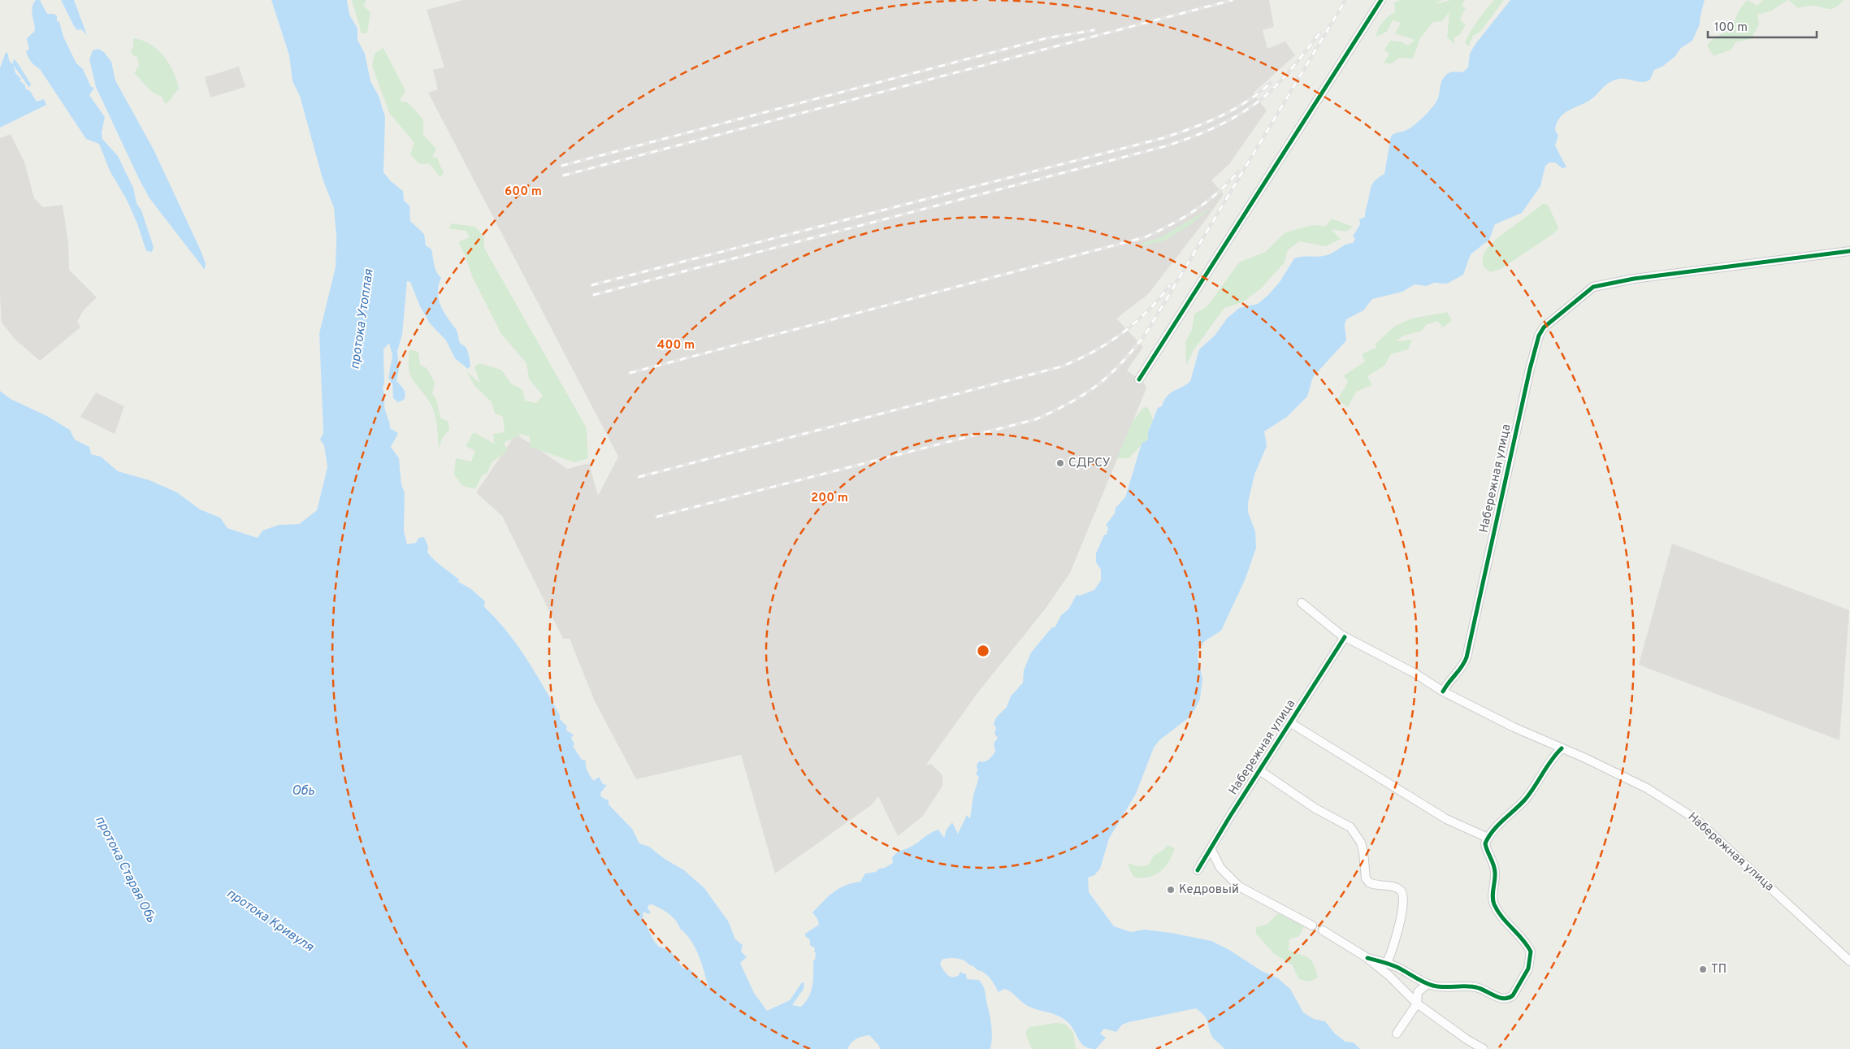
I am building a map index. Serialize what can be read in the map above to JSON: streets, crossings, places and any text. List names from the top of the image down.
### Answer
{
  "streets": {
    "street": ["Набережная улица"]
  },
  "water": [
    "протока Утоплая",
    "Обь",
    "протока Старая Обь",
    "протока Кривуля"
  ],
  "places": ["СДРСУ", "Кедровый", "ТП"],
  "scale_bar": "100 m",
  "rings": ["600 m", "400 m", "200 m"]
}
